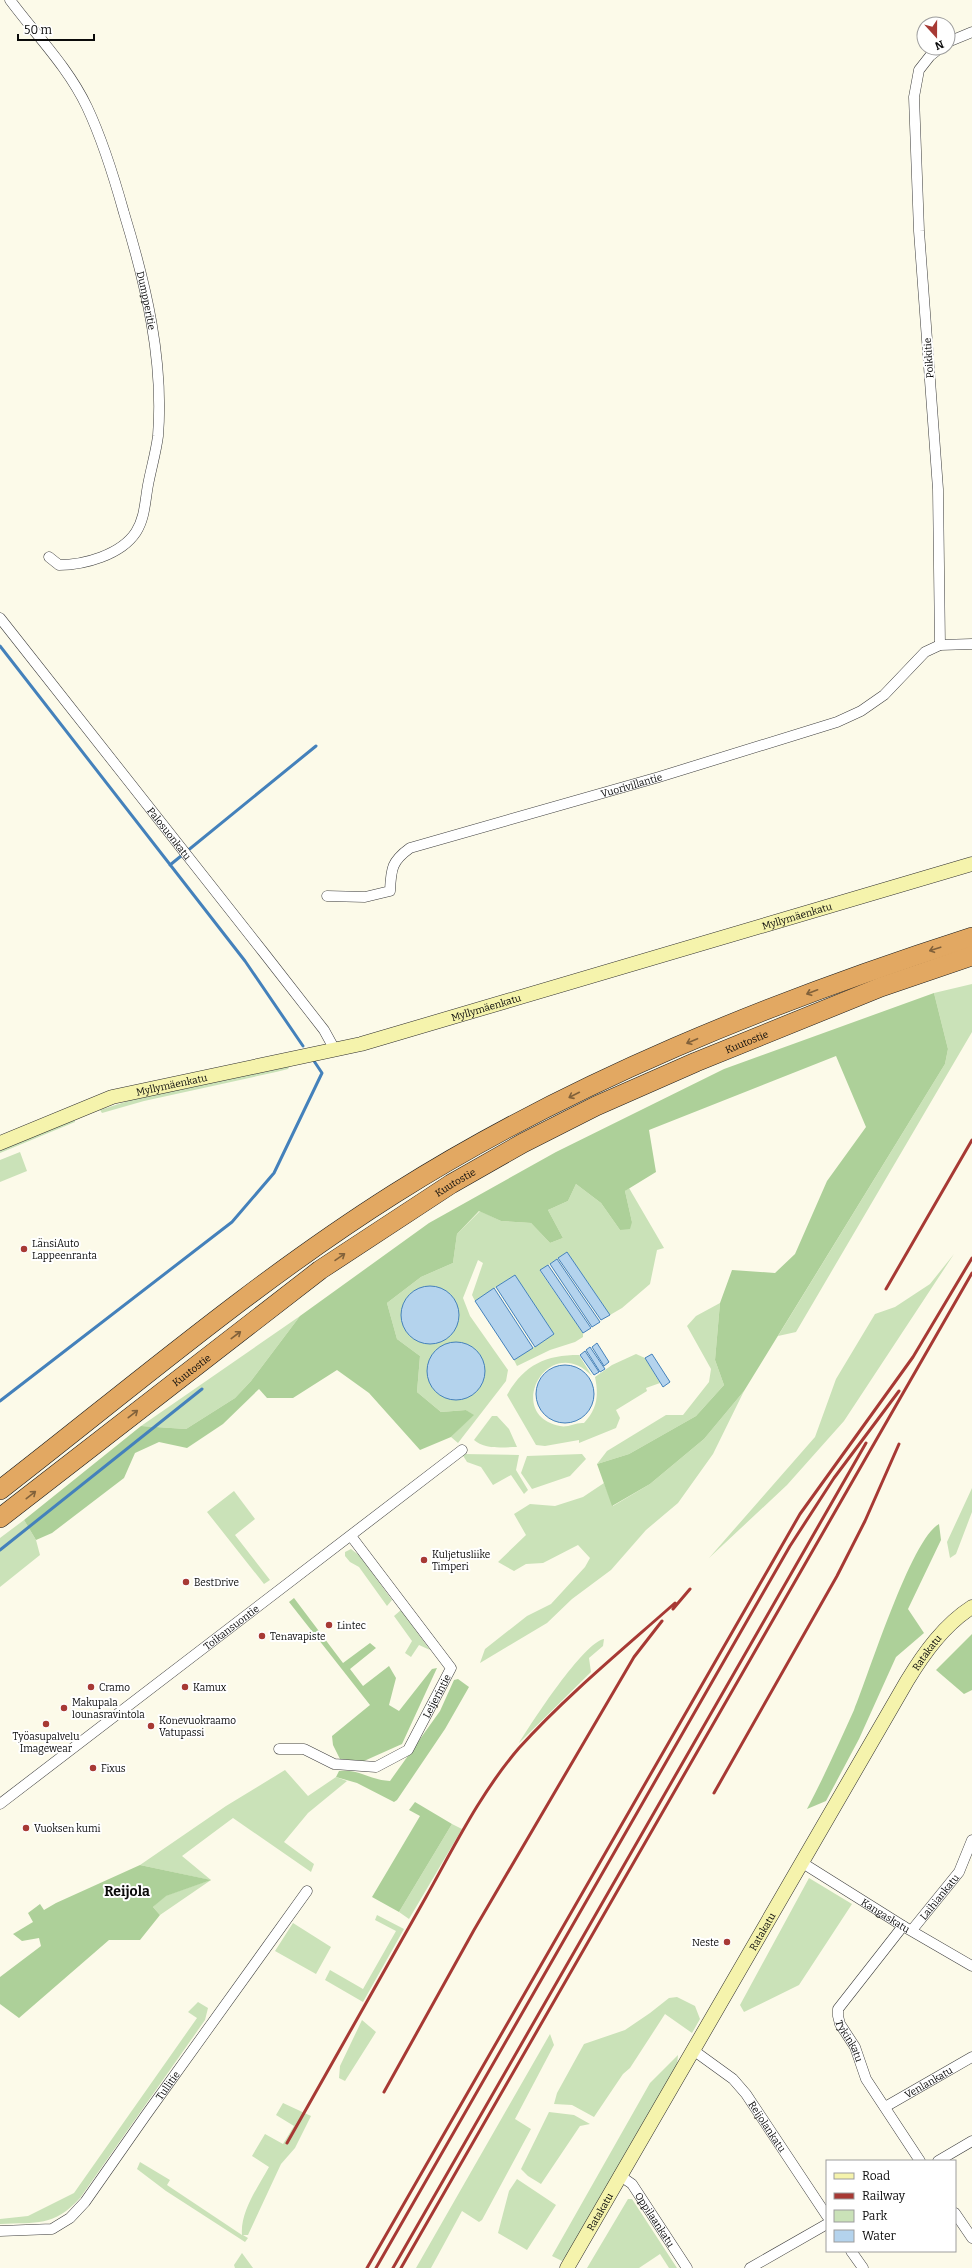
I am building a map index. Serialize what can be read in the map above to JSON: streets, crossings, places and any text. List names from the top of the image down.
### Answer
{
  "streets": {
    "highway": ["Kuutostie"],
    "main road": ["Myllymäenkatu", "Ratakatu"],
    "street": [
      "Dumpperitie",
      "Poikkitie",
      "Vuorivillantie",
      "Palosuonkatu",
      "Toikansuontie",
      "Leijerintie",
      "Laihiankatu",
      "Kangaskatu",
      "Tykinkatu",
      "Venlankatu",
      "Tullitie",
      "Reijolankatu",
      "Oppilaankatu"
    ]
  },
  "crossings": [
    ["Poikkitie", "Vuorivillantie"],
    ["Palosuonkatu", "Myllymäenkatu"],
    ["Toikansuontie", "Leijerintie"],
    ["Ratakatu", "Kangaskatu"],
    ["Ratakatu", "Reijolankatu"],
    ["Ratakatu", "Oppilaankatu"],
    ["Laihiankatu", "Kangaskatu"],
    ["Laihiankatu", "Tykinkatu"],
    ["Kangaskatu", "Tykinkatu"],
    ["Tykinkatu", "Venlankatu"]
  ],
  "districts": ["Reijola"],
  "places": [
    "LänsiAuto Lappeenranta",
    "Kuljetusliike Timperi",
    "BestDrive",
    "Lintec",
    "Tenavapiste",
    "Cramo",
    "Kamux",
    "Makupala lounasravintola",
    "Työasupalvelu Imagewear",
    "Konevuokraamo Vatupassi",
    "Fixus",
    "Vuoksen kumi",
    "Neste"
  ],
  "legend": [
    "Road",
    "Railway",
    "Park",
    "Water"
  ],
  "scale_bar": "50 m",
  "north": "bottom"
}
